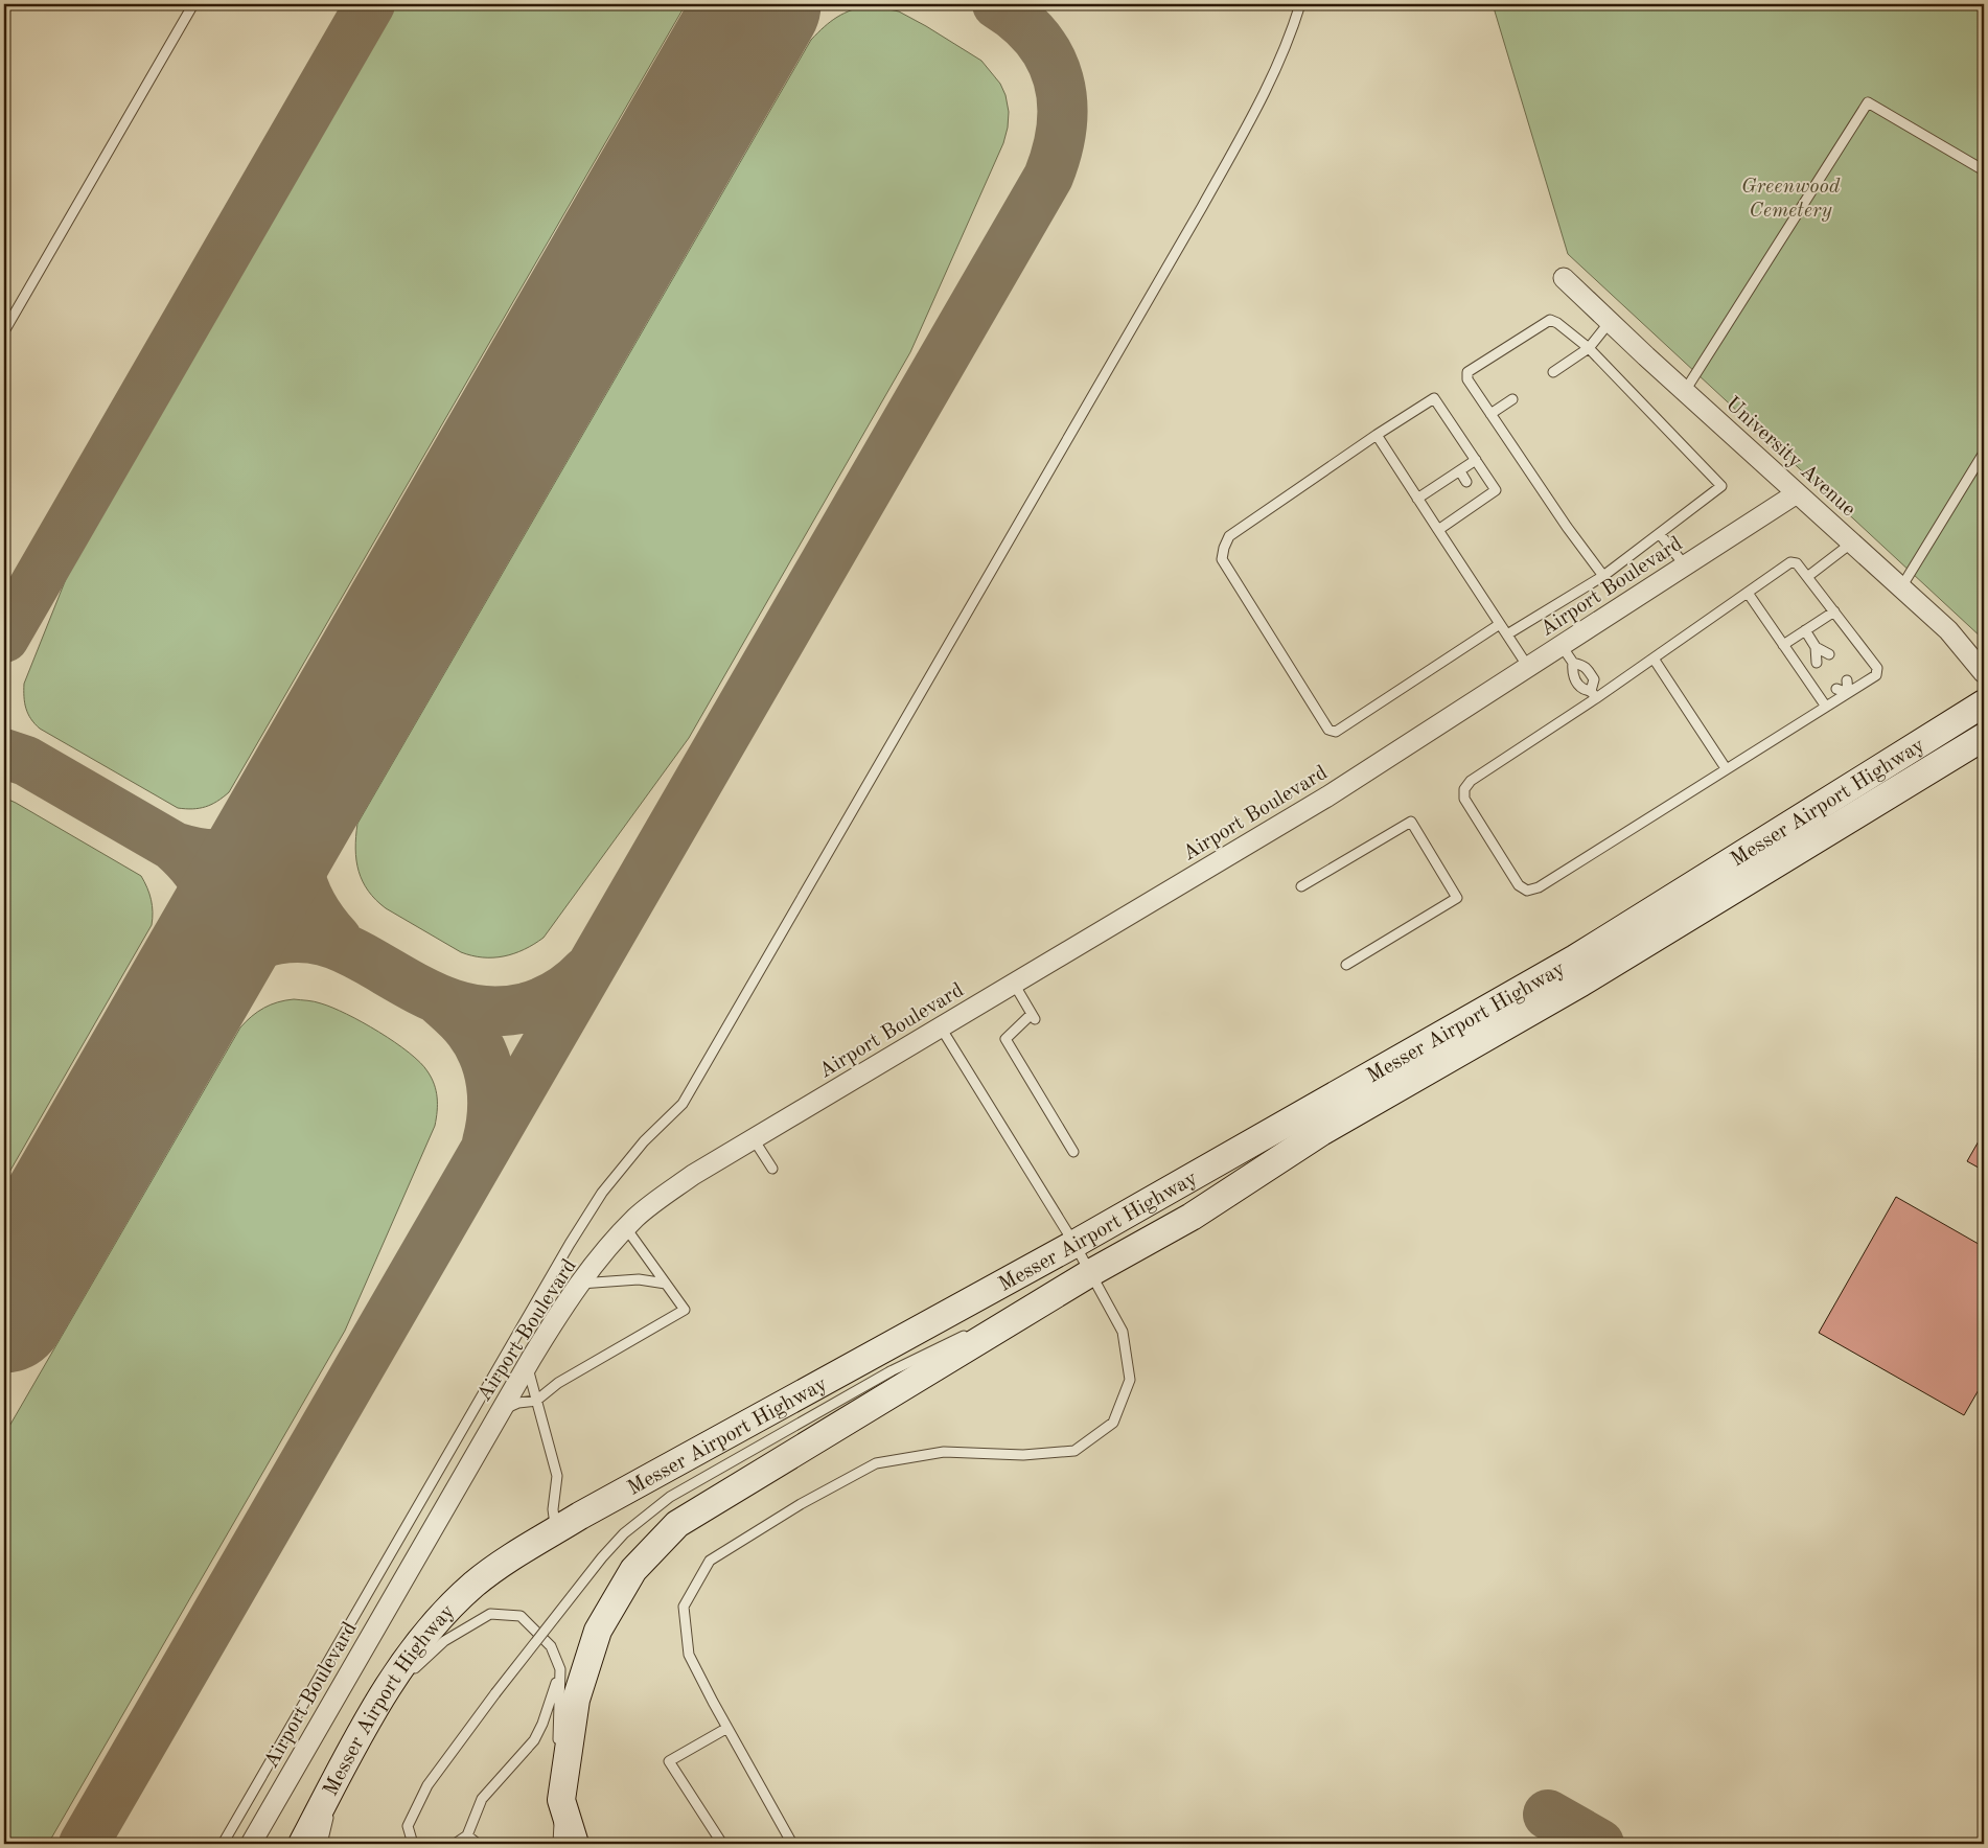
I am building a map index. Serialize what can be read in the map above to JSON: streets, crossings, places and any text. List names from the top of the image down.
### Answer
{
  "streets": {
    "main road": ["Messer Airport Highway"],
    "street": ["University Avenue", "Airport Boulevard"]
  },
  "crossings": [
    ["University Avenue", "Airport Boulevard"]
  ],
  "parks": ["Greenwood Cemetery"]
}
